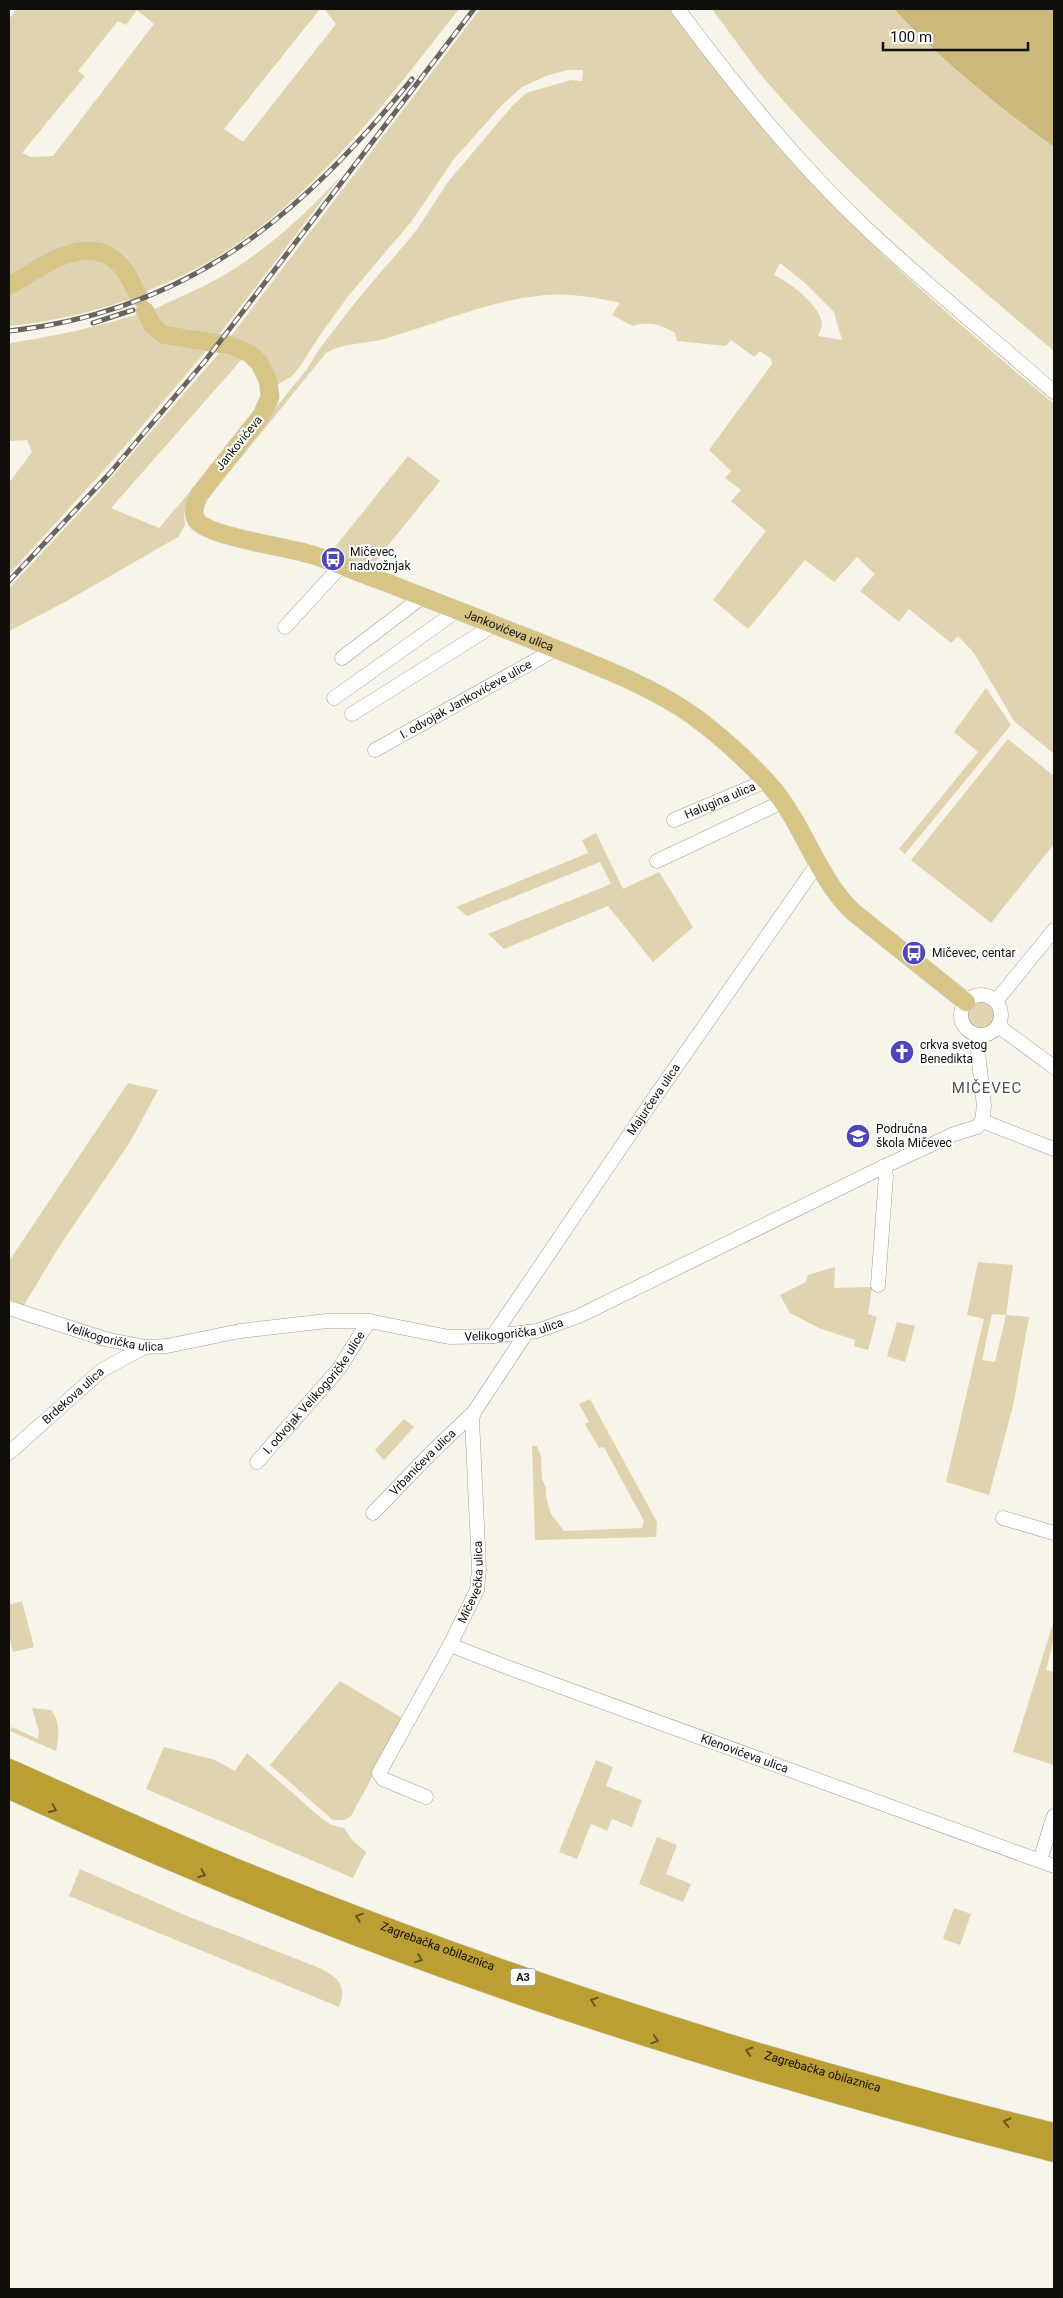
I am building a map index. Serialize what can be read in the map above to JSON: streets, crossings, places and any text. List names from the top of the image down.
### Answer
{
  "streets": {
    "highway": ["Zagrebačka obilaznica", "A3"],
    "main road": ["Jankovićeva", "Jankovićeva ulica"],
    "street": [
      "I. odvojak Jankovićeve ulice",
      "Halugina ulica",
      "Majurčeva ulica",
      "Velikogorička ulica",
      "I. odvojak Velikogoričke ulice",
      "Brdekova ulica",
      "Vrbanićeva ulica",
      "Mičevečka ulica",
      "Klenovićeva ulica"
    ]
  },
  "crossings": [
    ["Jankovićeva", "Jankovićeva ulica"],
    ["Jankovićeva ulica", "I. odvojak Jankovićeve ulice"],
    ["Jankovićeva ulica", "Halugina ulica"],
    ["Jankovićeva ulica", "Majurčeva ulica"],
    ["Majurčeva ulica", "Velikogorička ulica"],
    ["Velikogorička ulica", "I. odvojak Velikogoričke ulice"],
    ["Velikogorička ulica", "Brdekova ulica"],
    ["Velikogorička ulica", "Mičevečka ulica"],
    ["Vrbanićeva ulica", "Mičevečka ulica"],
    ["Mičevečka ulica", "Klenovićeva ulica"]
  ],
  "districts": ["MIČEVEC"],
  "places": {
    "bus stop": ["Mičevec, nadvožnjak", "Mičevec, centar"],
    "church": ["crkva svetog Benedikta"],
    "school or university": ["Područna škola Mičevec"]
  },
  "scale_bar": "100 m"
}
